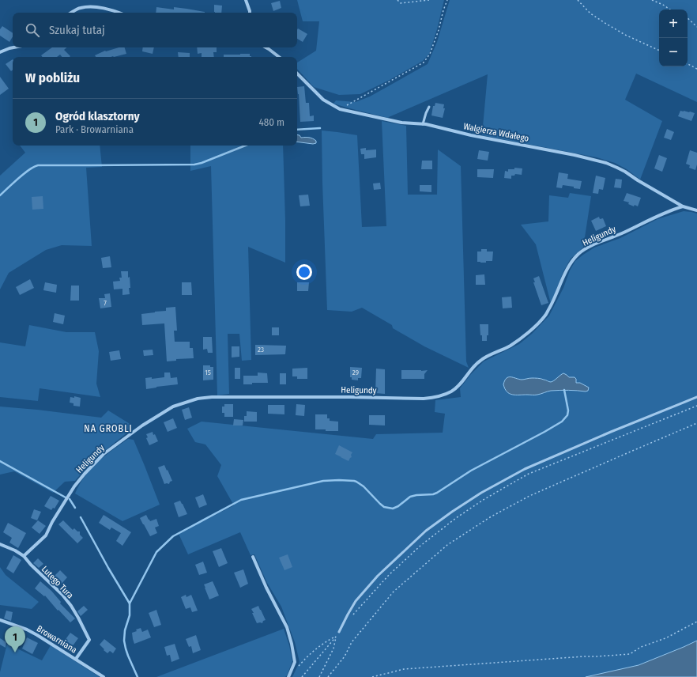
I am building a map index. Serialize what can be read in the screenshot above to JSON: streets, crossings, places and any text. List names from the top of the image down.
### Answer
{
  "streets": {
    "street": [
      "Walgierza Wdałego",
      "Heligundy",
      "Lutego Tura",
      "Browarniana"
    ]
  },
  "crossings": [
    ["Walgierza Wdałego", "Heligundy"],
    ["Heligundy", "Lutego Tura"],
    ["Lutego Tura", "Browarniana"]
  ],
  "districts": ["NA GROBLI"],
  "house_numbers": [
    "7",
    "23",
    "15",
    "29"
  ],
  "page": {
    "map_buttons": ["+", "−"],
    "search": "Szukaj tutaj",
    "heading": "W pobliżu",
    "list": [
      {
        "mark": "1",
        "name": "Ogród klasztorny",
        "note": "Park · Browarniana",
        "value": "480 m"
      }
    ],
    "pins": "1"
  }
}
